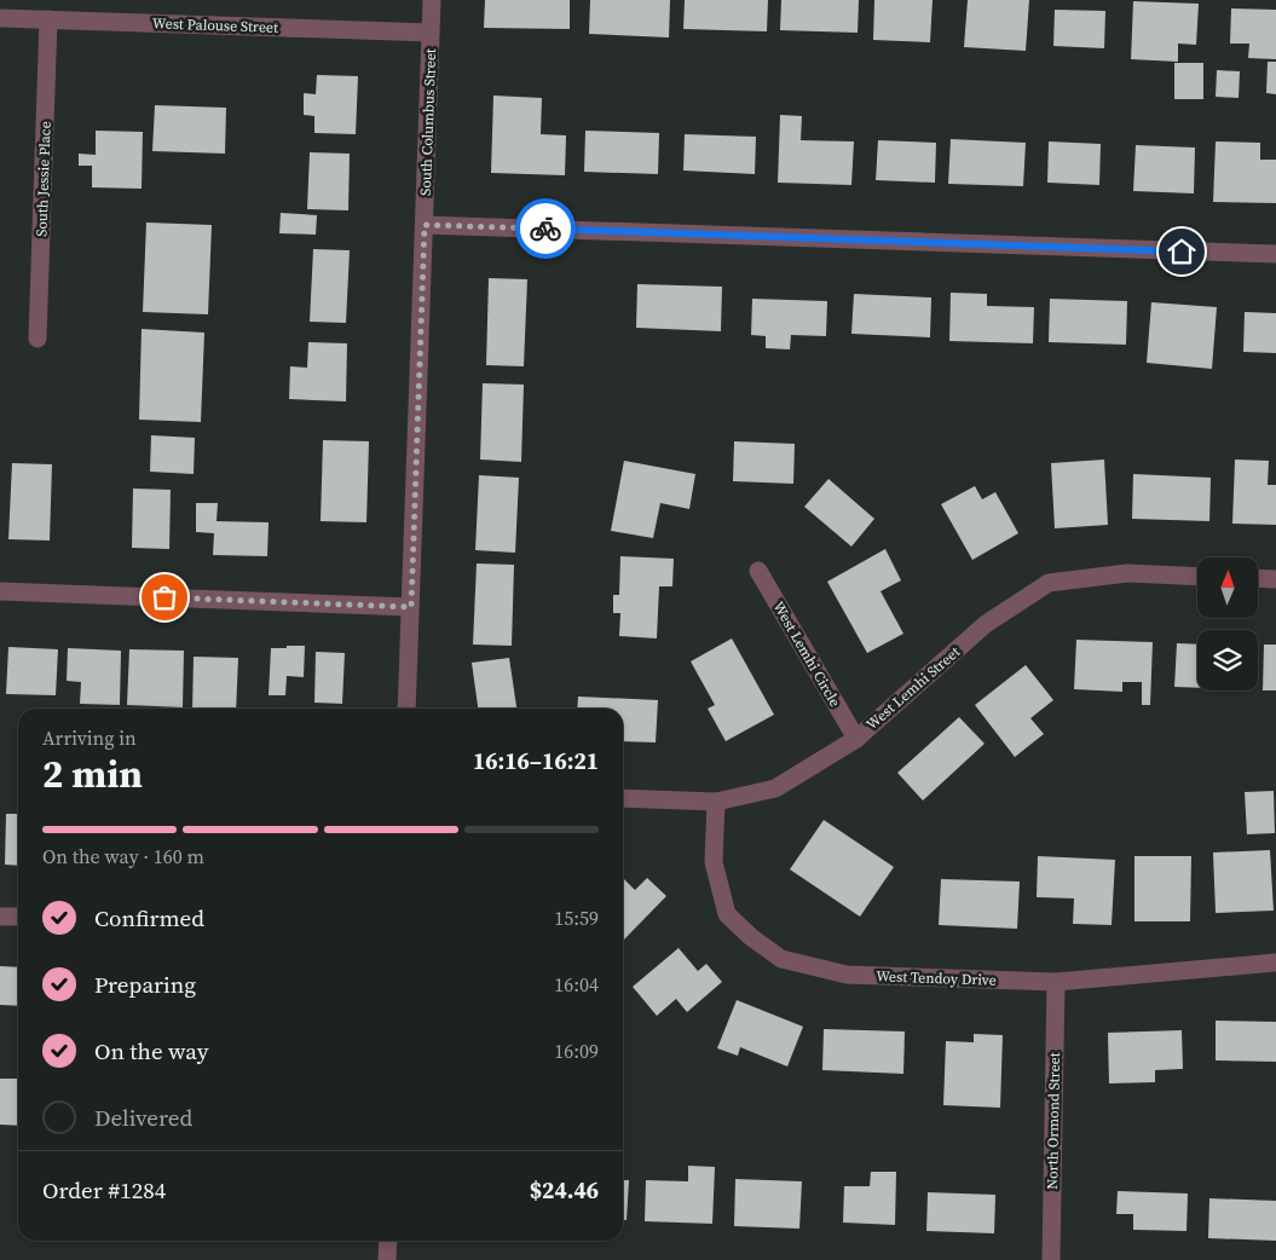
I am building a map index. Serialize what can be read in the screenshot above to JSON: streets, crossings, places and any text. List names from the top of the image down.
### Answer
{
  "streets": {
    "street": [
      "West Palouse Street",
      "South Columbus Street",
      "South Jessie Place",
      "West Lemhi Circle",
      "West Lemhi Street",
      "West Tendoy Drive",
      "North Ormond Street"
    ]
  },
  "crossings": [
    ["West Palouse Street", "South Columbus Street"],
    ["West Palouse Street", "South Jessie Place"],
    ["West Lemhi Circle", "West Lemhi Street"],
    ["West Lemhi Street", "West Tendoy Drive"],
    ["West Tendoy Drive", "North Ormond Street"]
  ],
  "north": "top",
  "page": {
    "heading": ["2 min", "Arriving in", "16:16–16:21"],
    "panel": ["Order #1284", "$24.46"],
    "bar": "On the way · 160 m",
    "list": [
      ["Confirmed", "15:59"],
      ["Preparing", "16:04"],
      ["On the way", "16:09"],
      "Delivered"
    ]
  }
}
